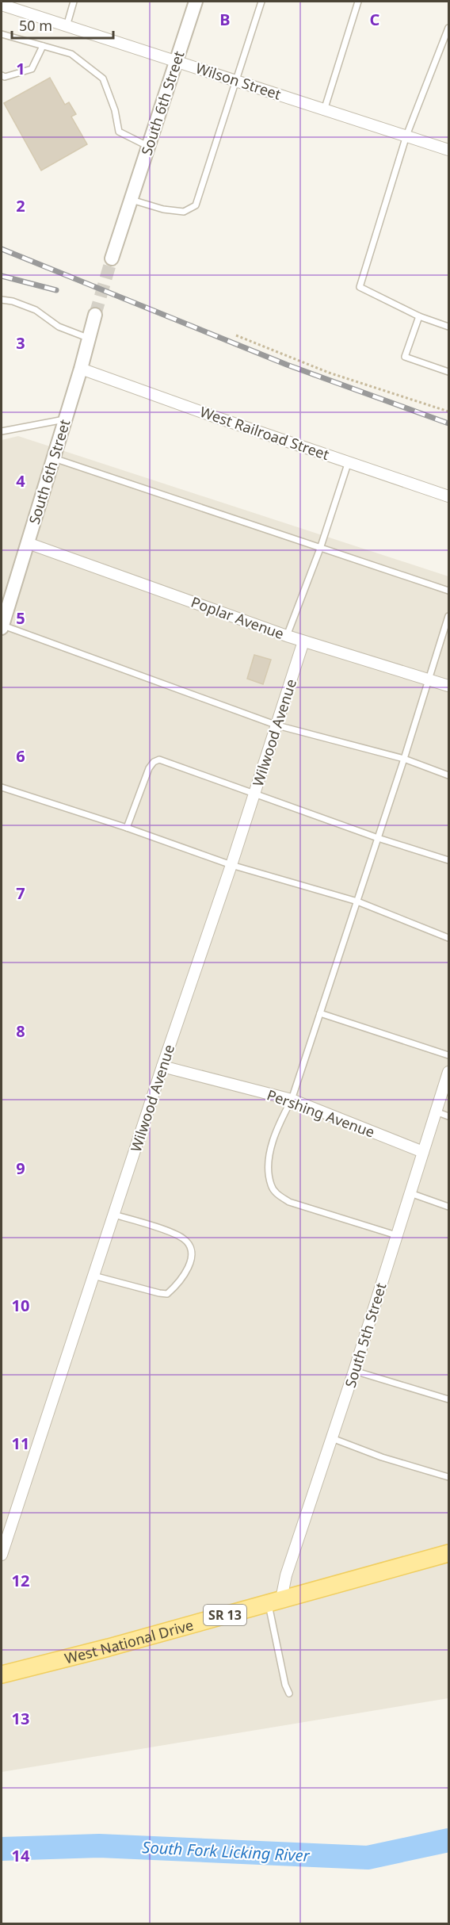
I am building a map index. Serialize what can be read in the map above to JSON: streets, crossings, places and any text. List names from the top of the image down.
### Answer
{
  "streets": {
    "main road": ["SR 13", "West National Drive"],
    "street": [
      "Wilson Street",
      "South 6th Street",
      "West Railroad Street",
      "Poplar Avenue",
      "Wilwood Avenue",
      "Pershing Avenue",
      "South 5th Street"
    ]
  },
  "crossings": [
    ["Wilson Street", "South 6th Street"],
    ["South 6th Street", "West Railroad Street"],
    ["South 6th Street", "Poplar Avenue"],
    ["Poplar Avenue", "Wilwood Avenue"],
    ["Wilwood Avenue", "Pershing Avenue"],
    ["Pershing Avenue", "South 5th Street"],
    ["South 5th Street", "West National Drive"]
  ],
  "water": ["South Fork Licking River"],
  "scale_bar": "50 m",
  "grid": {
    "columns": ["B", "C"],
    "rows": [
      "1",
      "2",
      "3",
      "4",
      "5",
      "6",
      "7",
      "8",
      "9",
      "10",
      "11",
      "12",
      "13",
      "14"
    ]
  }
}
